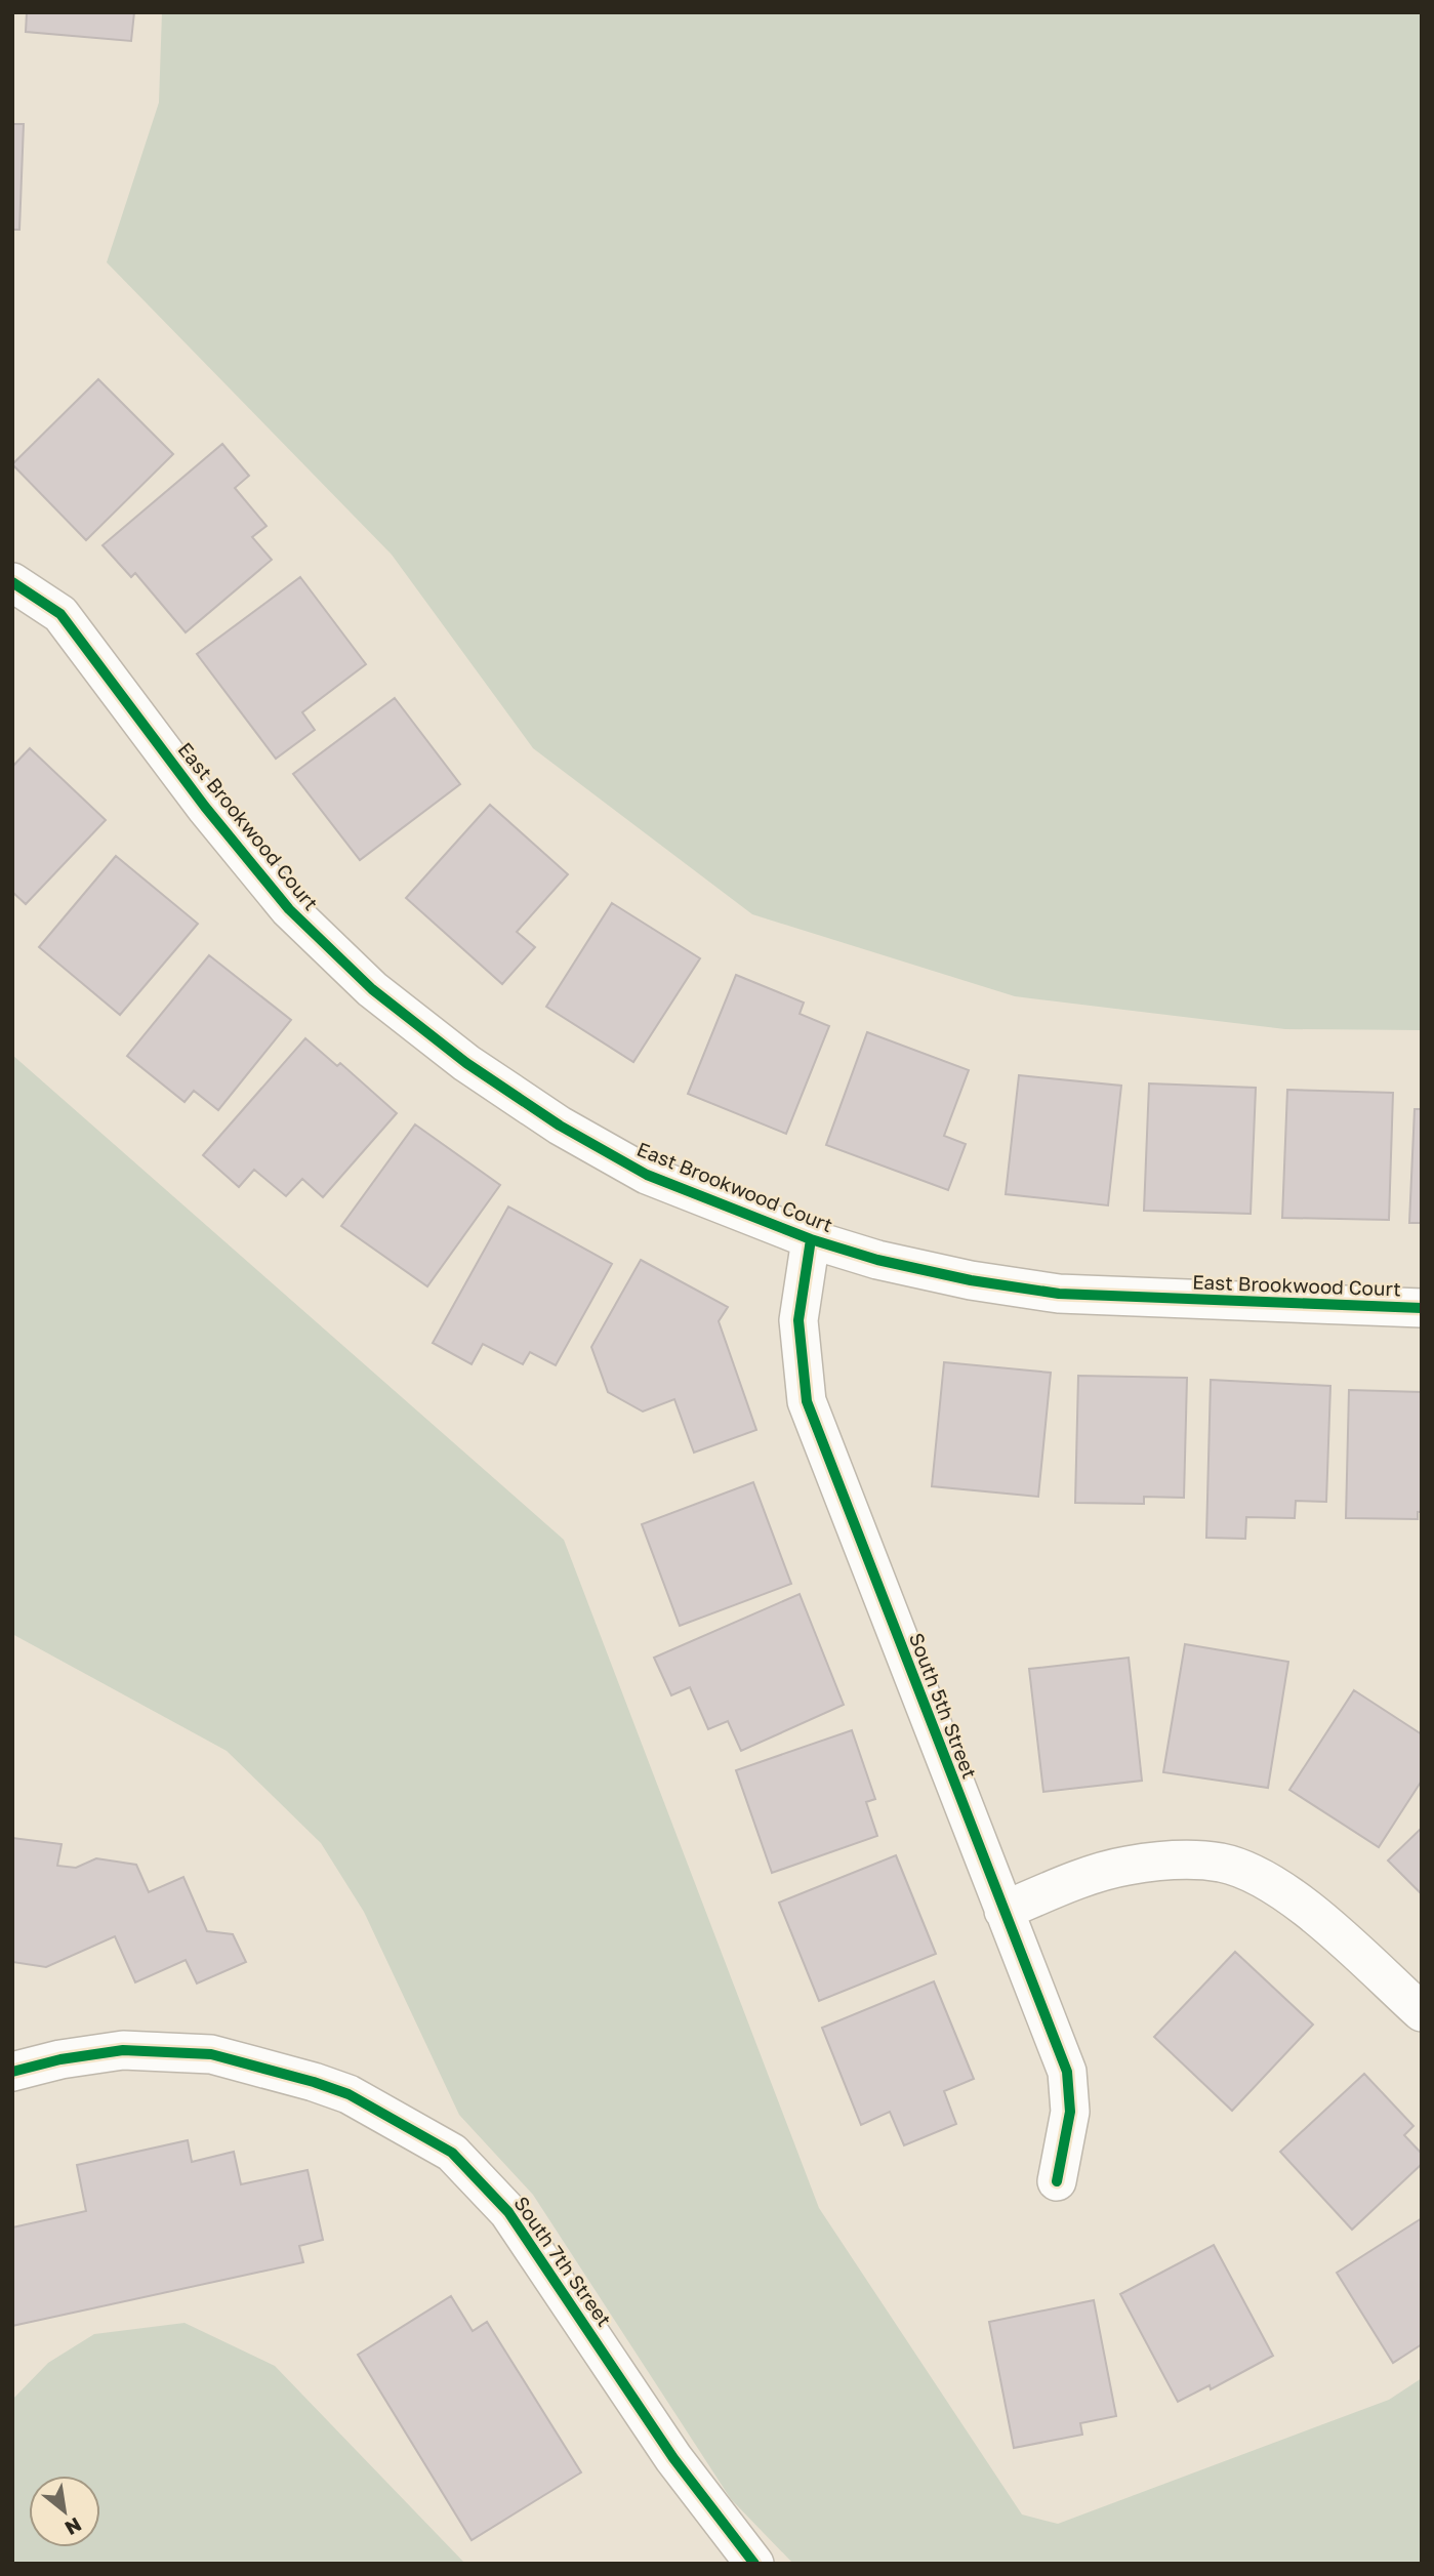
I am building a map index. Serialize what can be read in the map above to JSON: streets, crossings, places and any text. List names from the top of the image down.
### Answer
{
  "streets": {
    "street": ["East Brookwood Court", "South 5th Street", "South 7th Street"]
  },
  "crossings": [
    ["East Brookwood Court", "South 5th Street"]
  ],
  "north": "bottom right"
}
